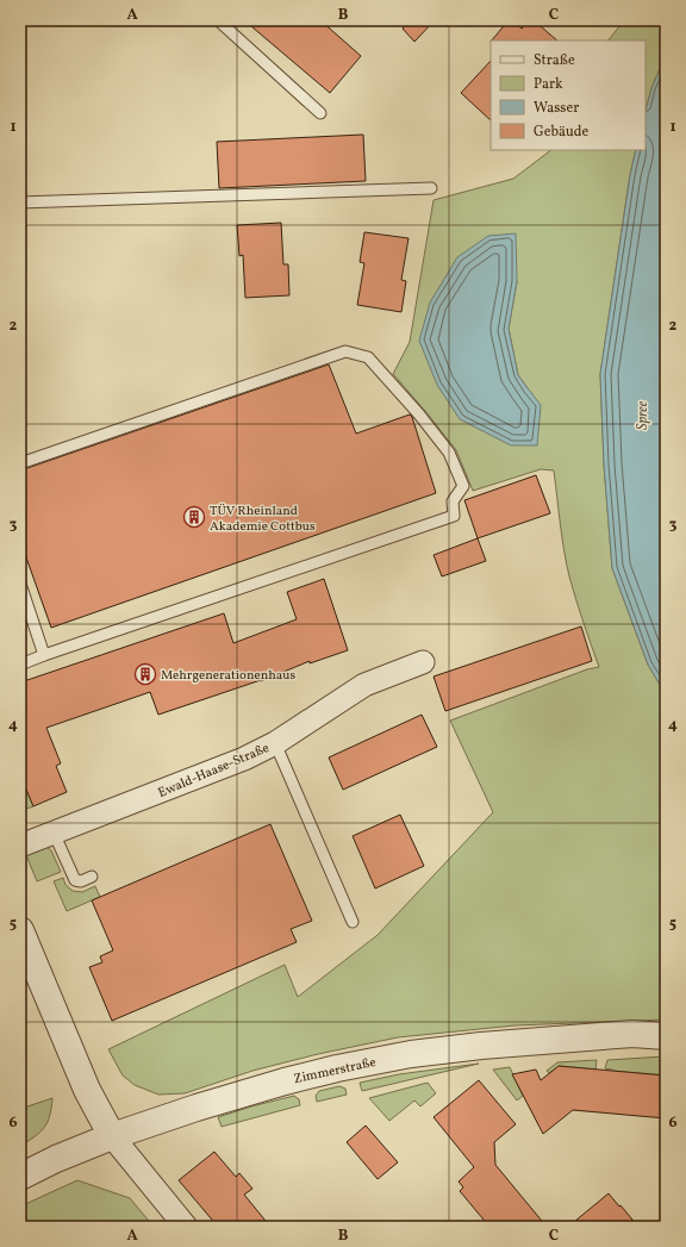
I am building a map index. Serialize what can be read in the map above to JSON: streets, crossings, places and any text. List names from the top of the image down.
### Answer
{
  "streets": {
    "street": ["Ewald-Haase-Straße", "Zimmerstraße"]
  },
  "water": ["Spree"],
  "places": {
    "building": ["TÜV Rheinland Akademie Cottbus", "Mehrgenerationenhaus"]
  },
  "legend": [
    "Straße",
    "Park",
    "Wasser",
    "Gebäude"
  ],
  "grid": {
    "columns": ["A", "B", "C"],
    "rows": [
      "1",
      "2",
      "3",
      "4",
      "5",
      "6"
    ]
  }
}
